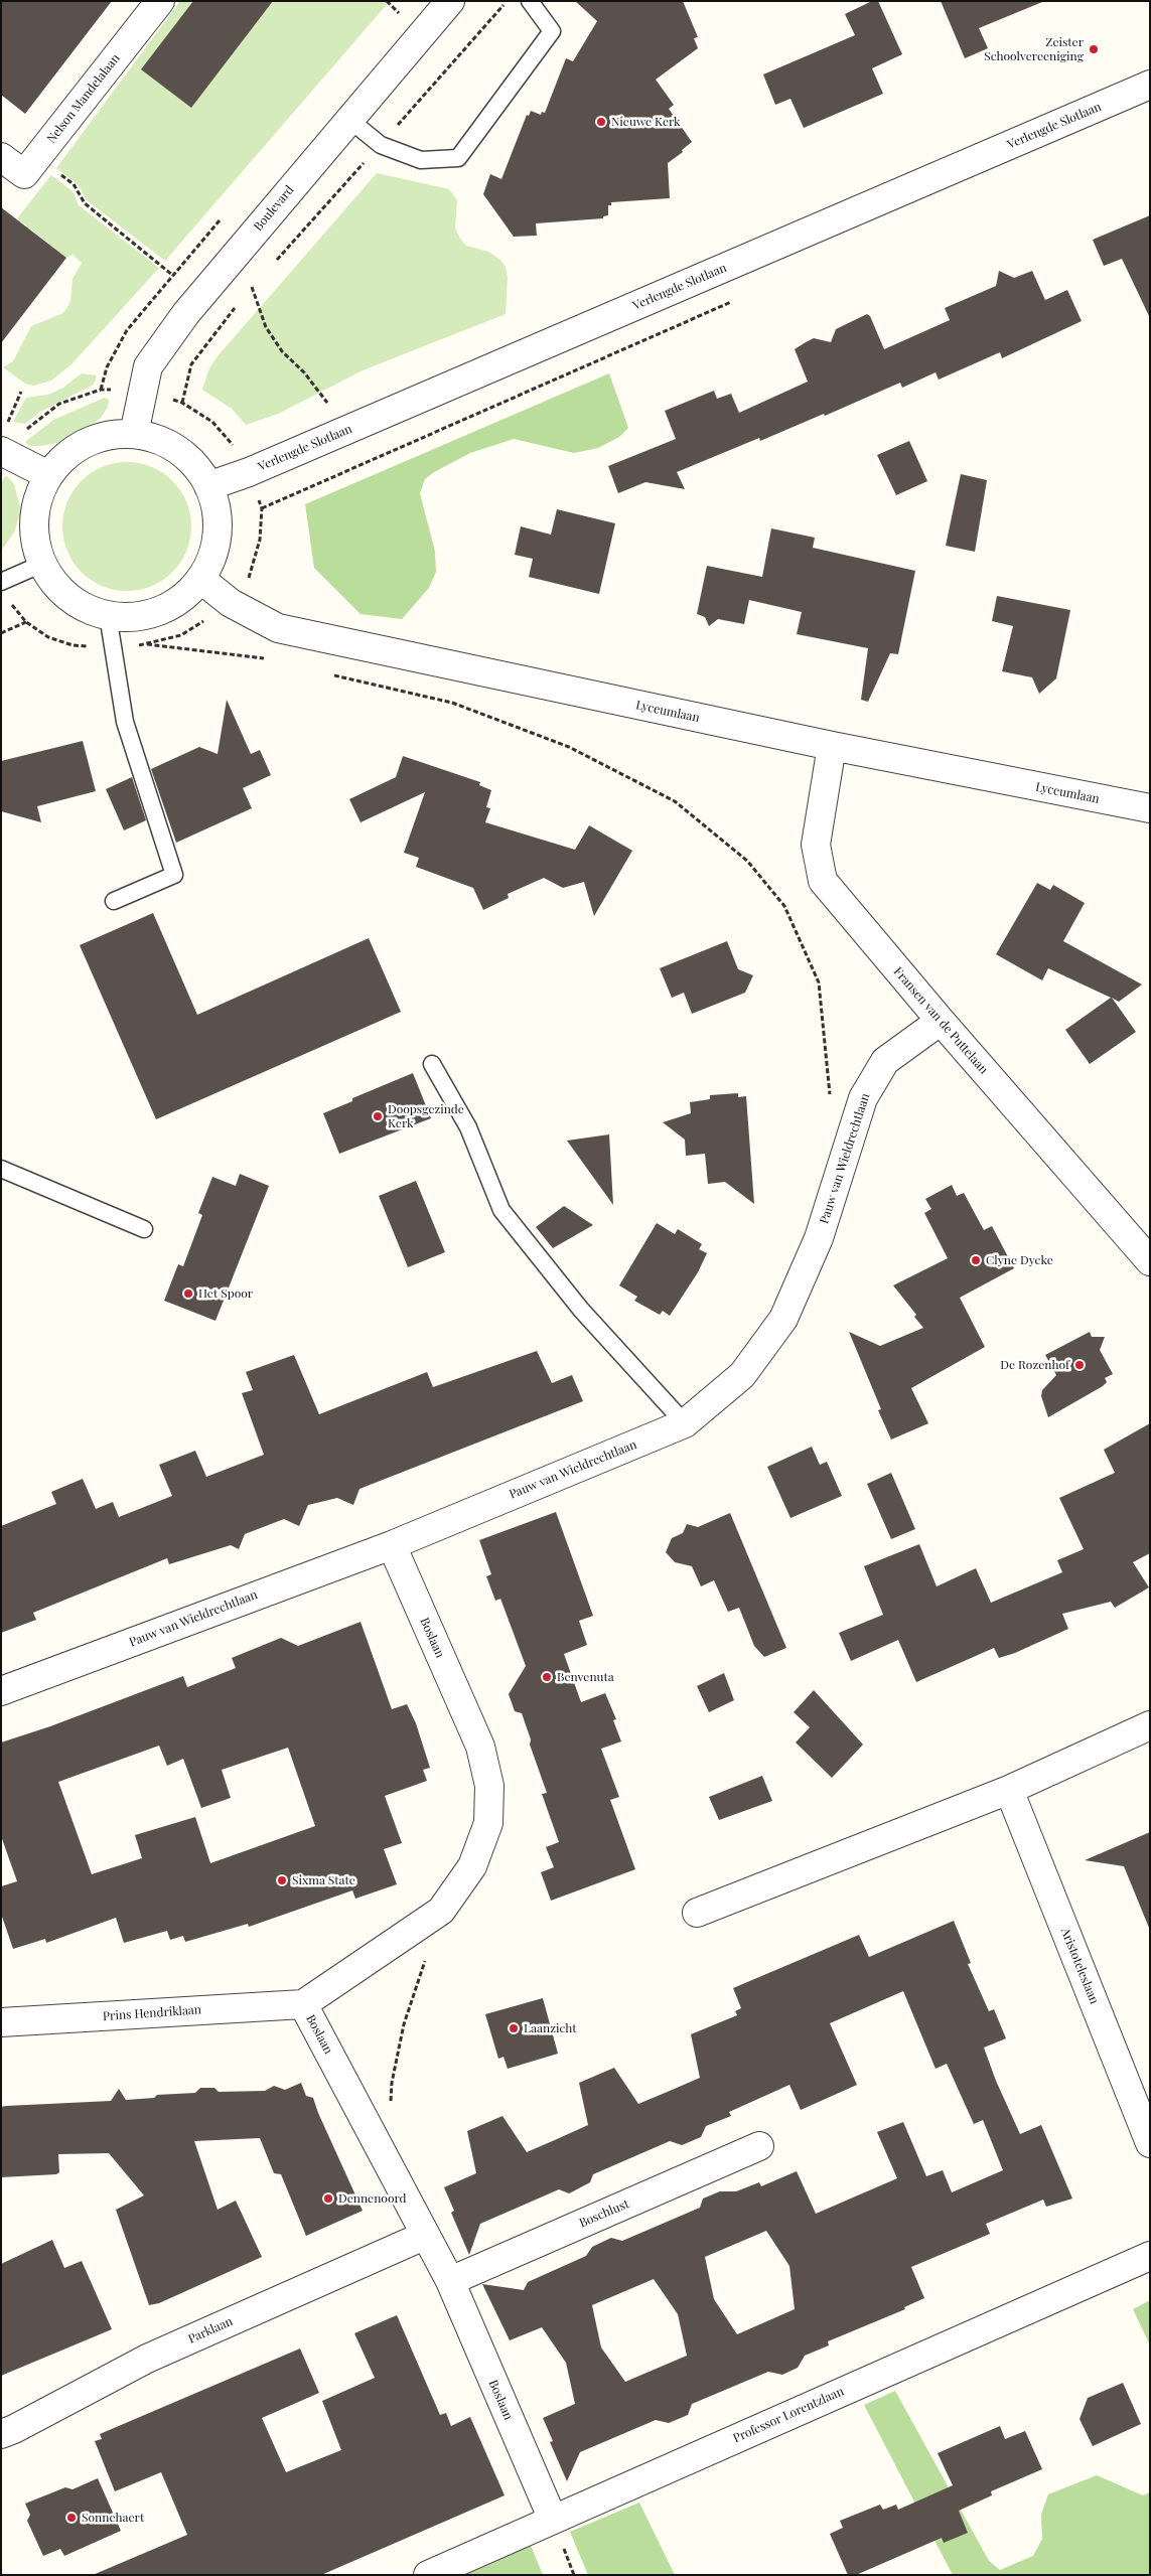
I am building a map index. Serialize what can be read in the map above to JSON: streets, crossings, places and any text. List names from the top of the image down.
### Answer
{
  "streets": {
    "street": [
      "Nelson Mandelalaan",
      "Verlengde Slotlaan",
      "Boulevard",
      "Lyceumlaan",
      "Fransen van de Puttelaan",
      "Pauw van Wieldrechtlaan",
      "Boslaan",
      "Aristoteleslaan",
      "Prins Hendriklaan",
      "Boschlust",
      "Parklaan",
      "Professor Lorentzlaan"
    ]
  },
  "crossings": [
    ["Lyceumlaan", "Fransen van de Puttelaan"],
    ["Fransen van de Puttelaan", "Pauw van Wieldrechtlaan"],
    ["Pauw van Wieldrechtlaan", "Boslaan"],
    ["Boslaan", "Prins Hendriklaan"],
    ["Boslaan", "Boschlust"],
    ["Boslaan", "Parklaan"],
    ["Boslaan", "Professor Lorentzlaan"]
  ],
  "places": [
    "Zeister Schoolvereeniging",
    "Nieuwe Kerk",
    "Doopsgezinde Kerk",
    "Clyne Dycke",
    "Het Spoor",
    "De Rozenhof",
    "Benvenuta",
    "Sixma State",
    "Laanzicht",
    "Dennenoord",
    "Sonnehaert"
  ]
}
